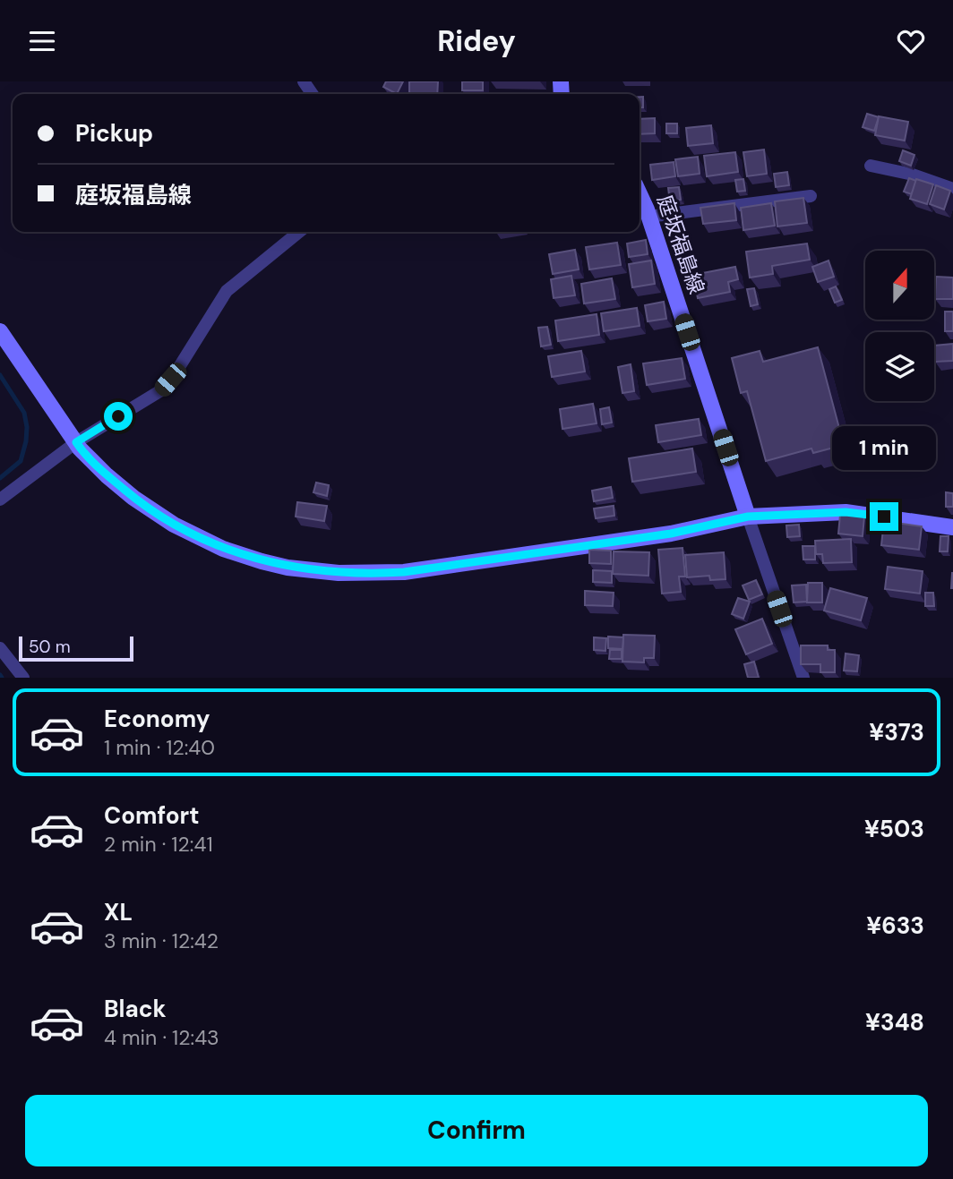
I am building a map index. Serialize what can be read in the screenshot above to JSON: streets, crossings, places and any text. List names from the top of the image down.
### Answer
{
  "streets": {
    "street": ["庭坂福島線"]
  },
  "scale_bar": "50 m",
  "north": "top",
  "page": {
    "header": "Ridey",
    "banner": ["Pickup", "庭坂福島線"],
    "bubble": "1 min",
    "scale": "50 m",
    "list": [
      {
        "name": "Economy",
        "note": "1 min · 12:40",
        "value": "¥373"
      },
      {
        "name": "Comfort",
        "note": "2 min · 12:41",
        "value": "¥503"
      },
      {
        "name": "XL",
        "note": "3 min · 12:42",
        "value": "¥633"
      },
      {
        "name": "Black",
        "note": "4 min · 12:43",
        "value": "¥348"
      }
    ],
    "buttons": "Confirm"
  }
}
